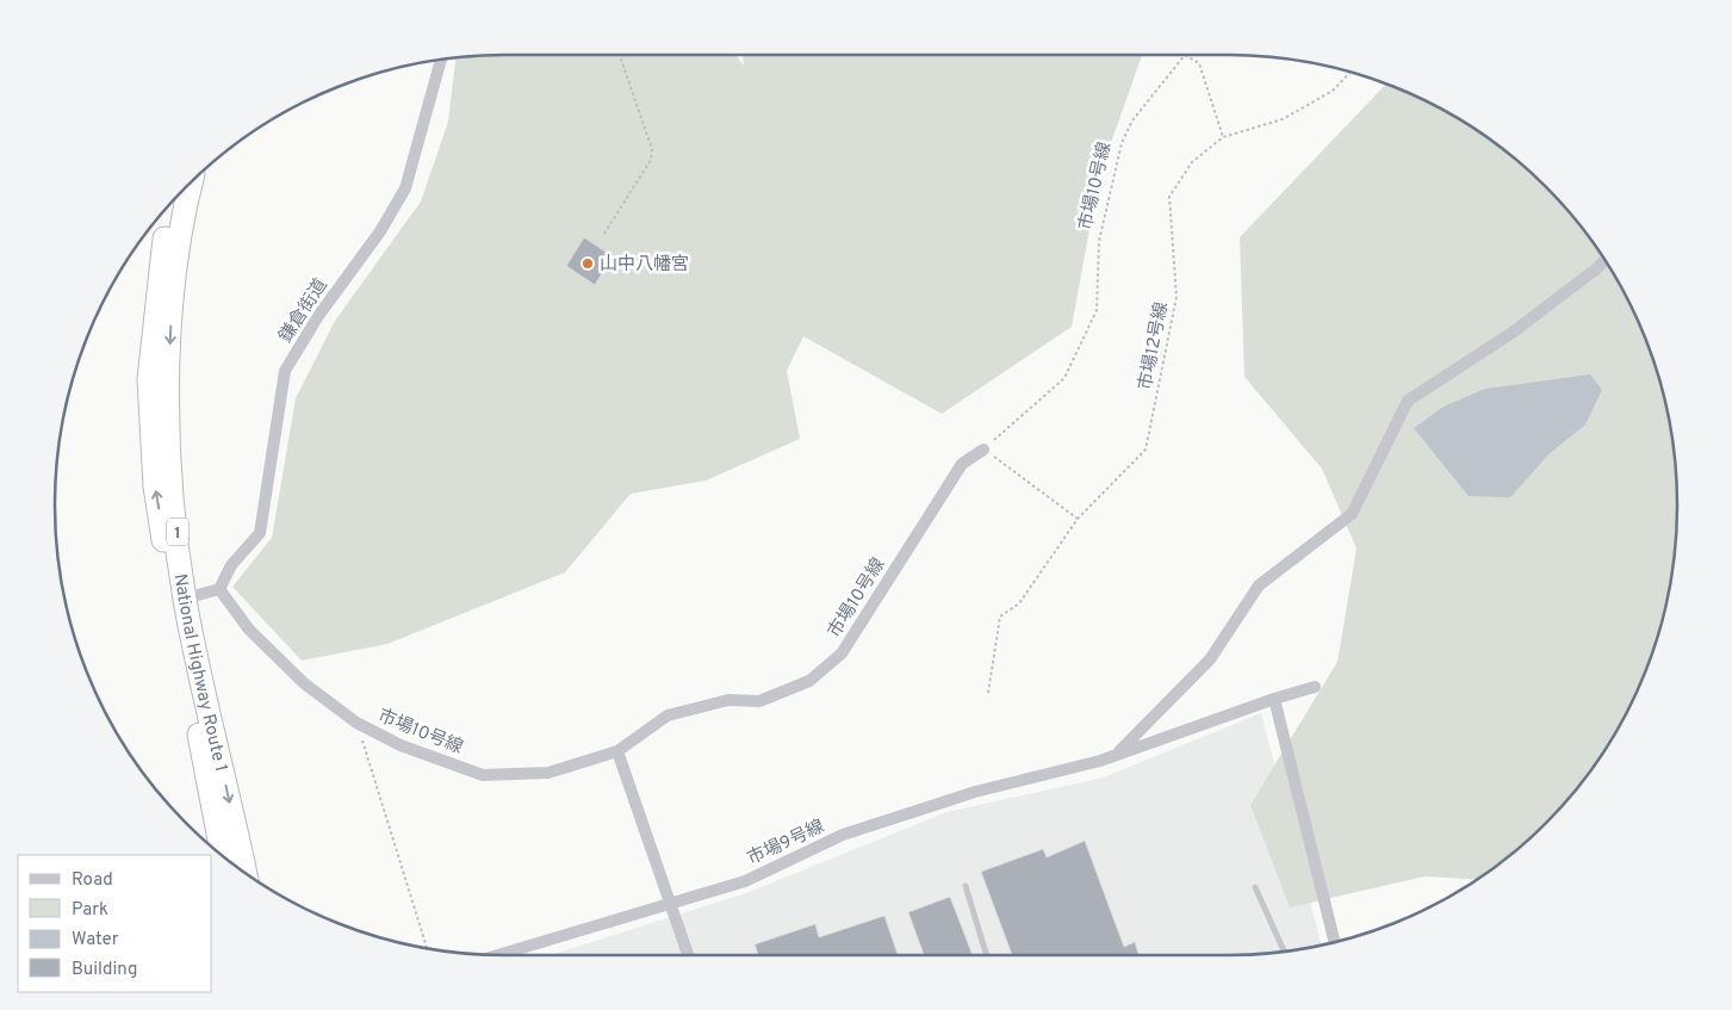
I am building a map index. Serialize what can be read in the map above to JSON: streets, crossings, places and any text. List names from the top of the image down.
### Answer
{
  "streets": {
    "highway": ["1", "National Highway Route 1"],
    "street": ["市場10号線", "鎌倉街道", "市場9号線"],
    "path": ["市場12号線"]
  },
  "crossings": [
    ["市場10号線", "鎌倉街道"]
  ],
  "places": ["山中八幡宮"],
  "legend": [
    "Road",
    "Park",
    "Water",
    "Building"
  ]
}
